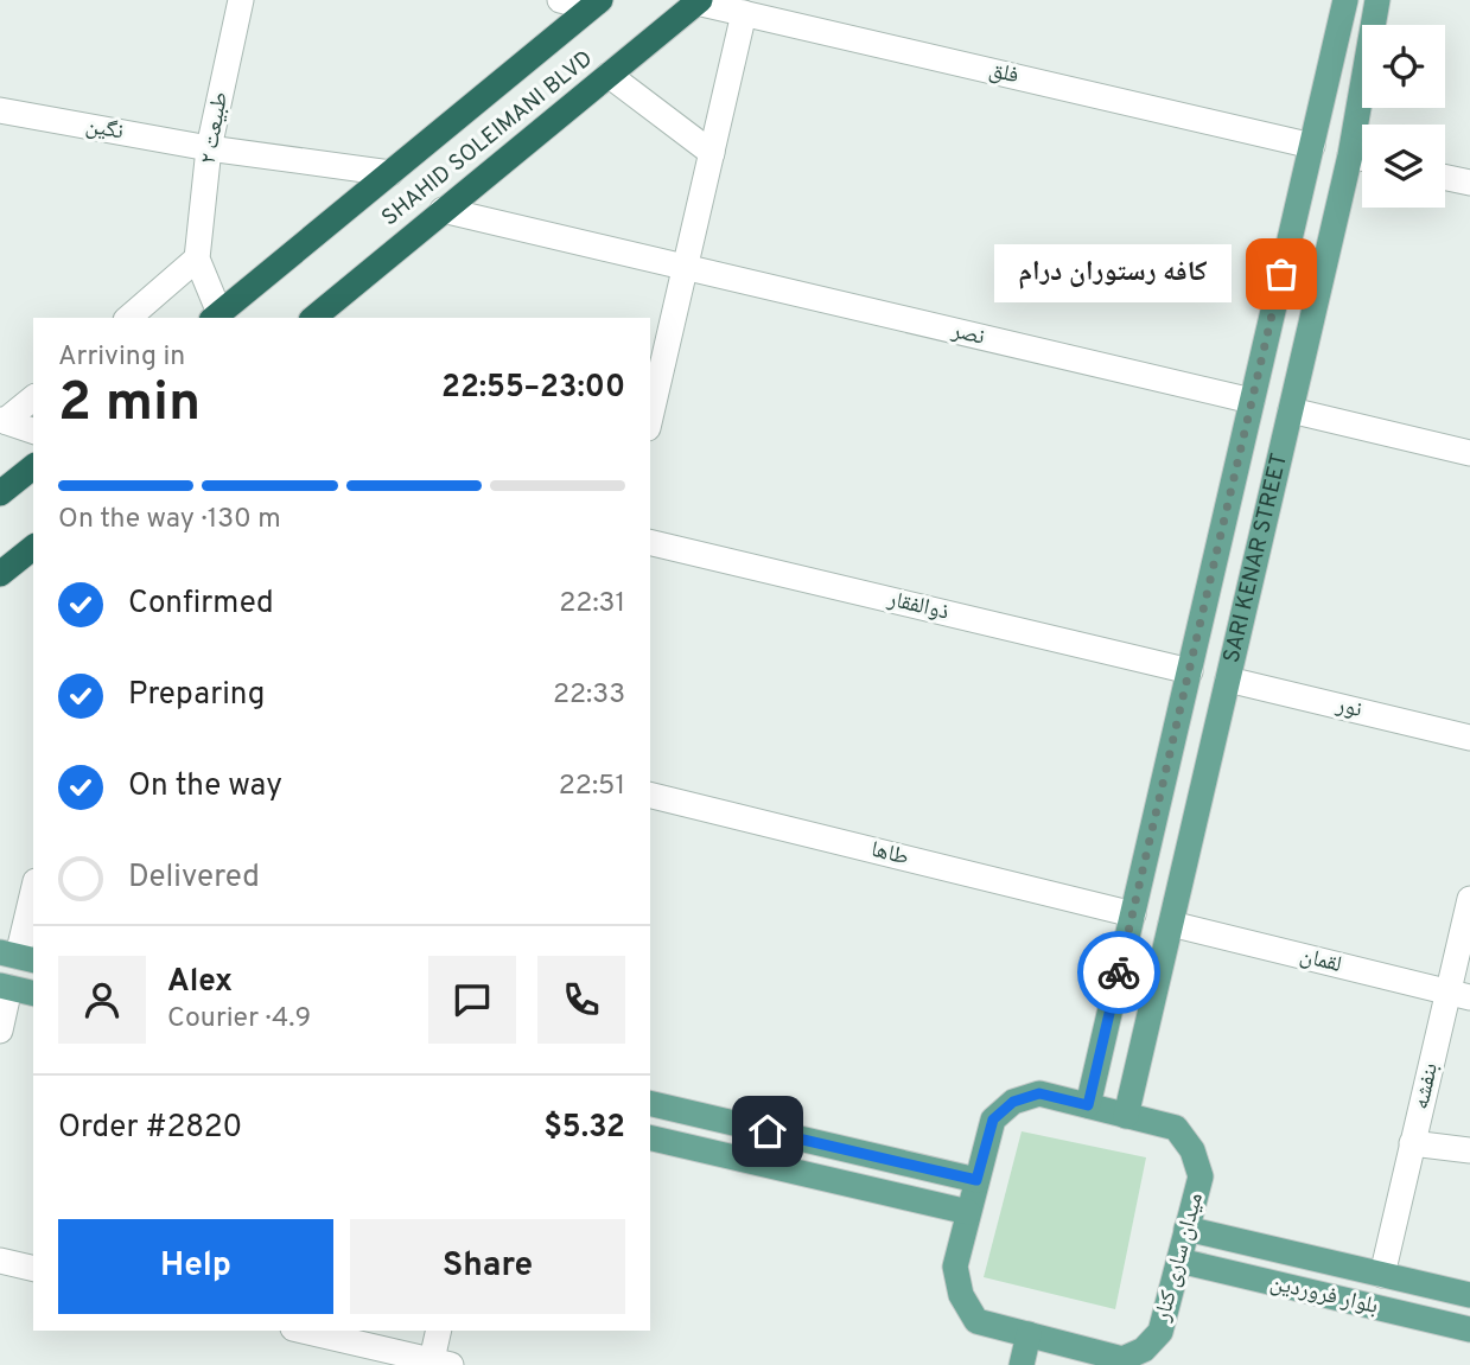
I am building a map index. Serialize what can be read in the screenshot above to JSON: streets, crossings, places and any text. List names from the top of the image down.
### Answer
{
  "streets": {
    "highway": ["SHAHID SOLEIMANI BLVD"],
    "main road": ["SARI KENAR STREET", "میدان ساری کنار", "بلوار فروردین"],
    "street": [
      "فلق",
      "طبیعت ۲",
      "نگین",
      "نصر",
      "ذوالفقار",
      "نور",
      "طاها",
      "لقمان",
      "بنفشه"
    ]
  },
  "crossings": [
    ["فلق", "SHAHID SOLEIMANI BLVD"],
    ["فلق", "SARI KENAR STREET"],
    ["طبیعت ۲", "نگین"],
    ["نگین", "SHAHID SOLEIMANI BLVD"],
    ["SHAHID SOLEIMANI BLVD", "نصر"],
    ["نصر", "SARI KENAR STREET"],
    ["SARI KENAR STREET", "ذوالفقار"],
    ["SARI KENAR STREET", "نور"],
    ["SARI KENAR STREET", "طاها"],
    ["SARI KENAR STREET", "لقمان"],
    ["SARI KENAR STREET", "میدان ساری کنار"],
    ["SARI KENAR STREET", "بلوار فروردین"],
    ["لقمان", "بنفشه"],
    ["بنفشه", "بلوار فروردین"],
    ["میدان ساری کنار", "بلوار فروردین"]
  ],
  "places": ["کافه رستوران درام"],
  "page": {
    "bubble": "کافه رستوران درام",
    "heading": ["2 min", "Arriving in", "22:55–23:00"],
    "panel": [
      "Alex",
      "Courier · 4.9",
      "Order #2820",
      "$5.32"
    ],
    "bar": "On the way · 130 m",
    "list": [
      ["Confirmed", "22:31"],
      ["Preparing", "22:33"],
      ["On the way", "22:51"],
      "Delivered"
    ],
    "buttons": ["Help", "Share"]
  }
}
